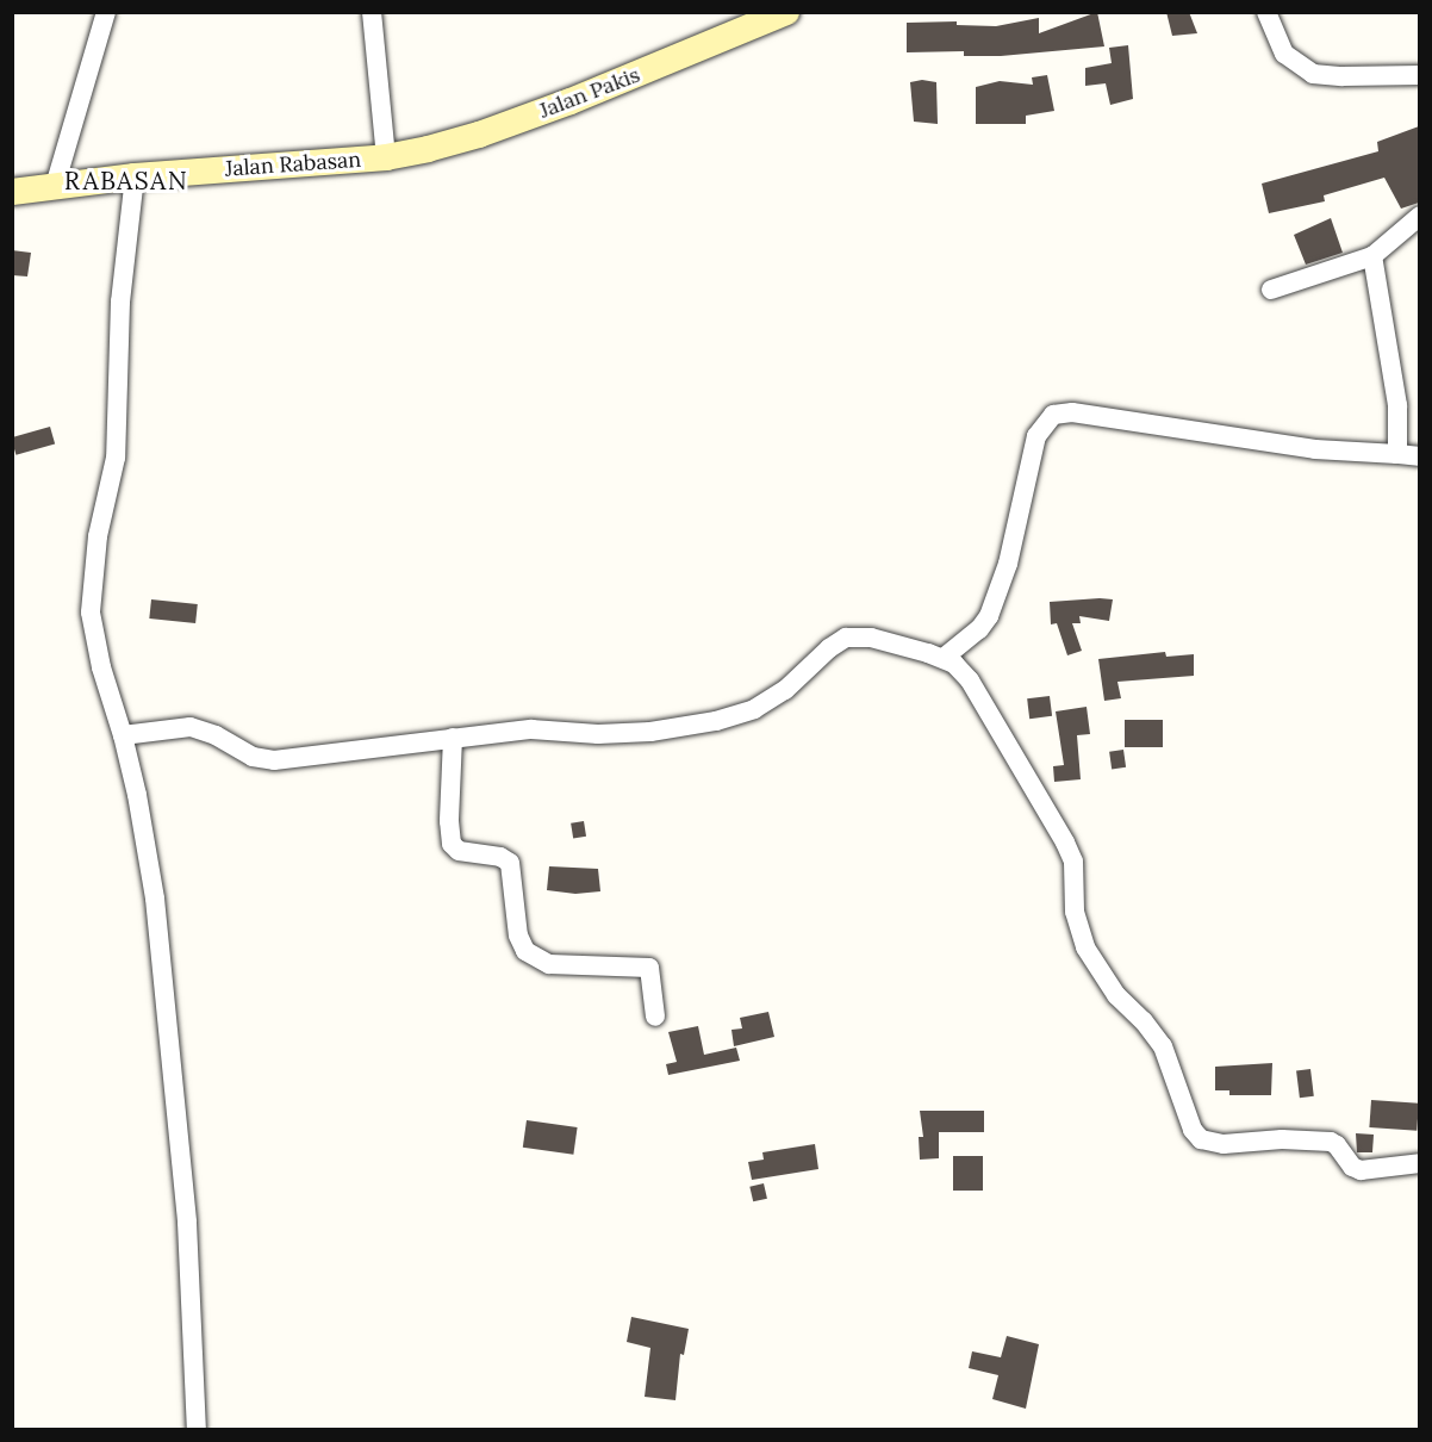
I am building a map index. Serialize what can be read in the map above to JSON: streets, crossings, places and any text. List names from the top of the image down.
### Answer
{
  "streets": {
    "street": ["Jalan Pakis", "Jalan Rabasan"]
  },
  "crossings": [
    ["Jalan Pakis", "Jalan Rabasan"]
  ],
  "districts": ["RABASAN"]
}
